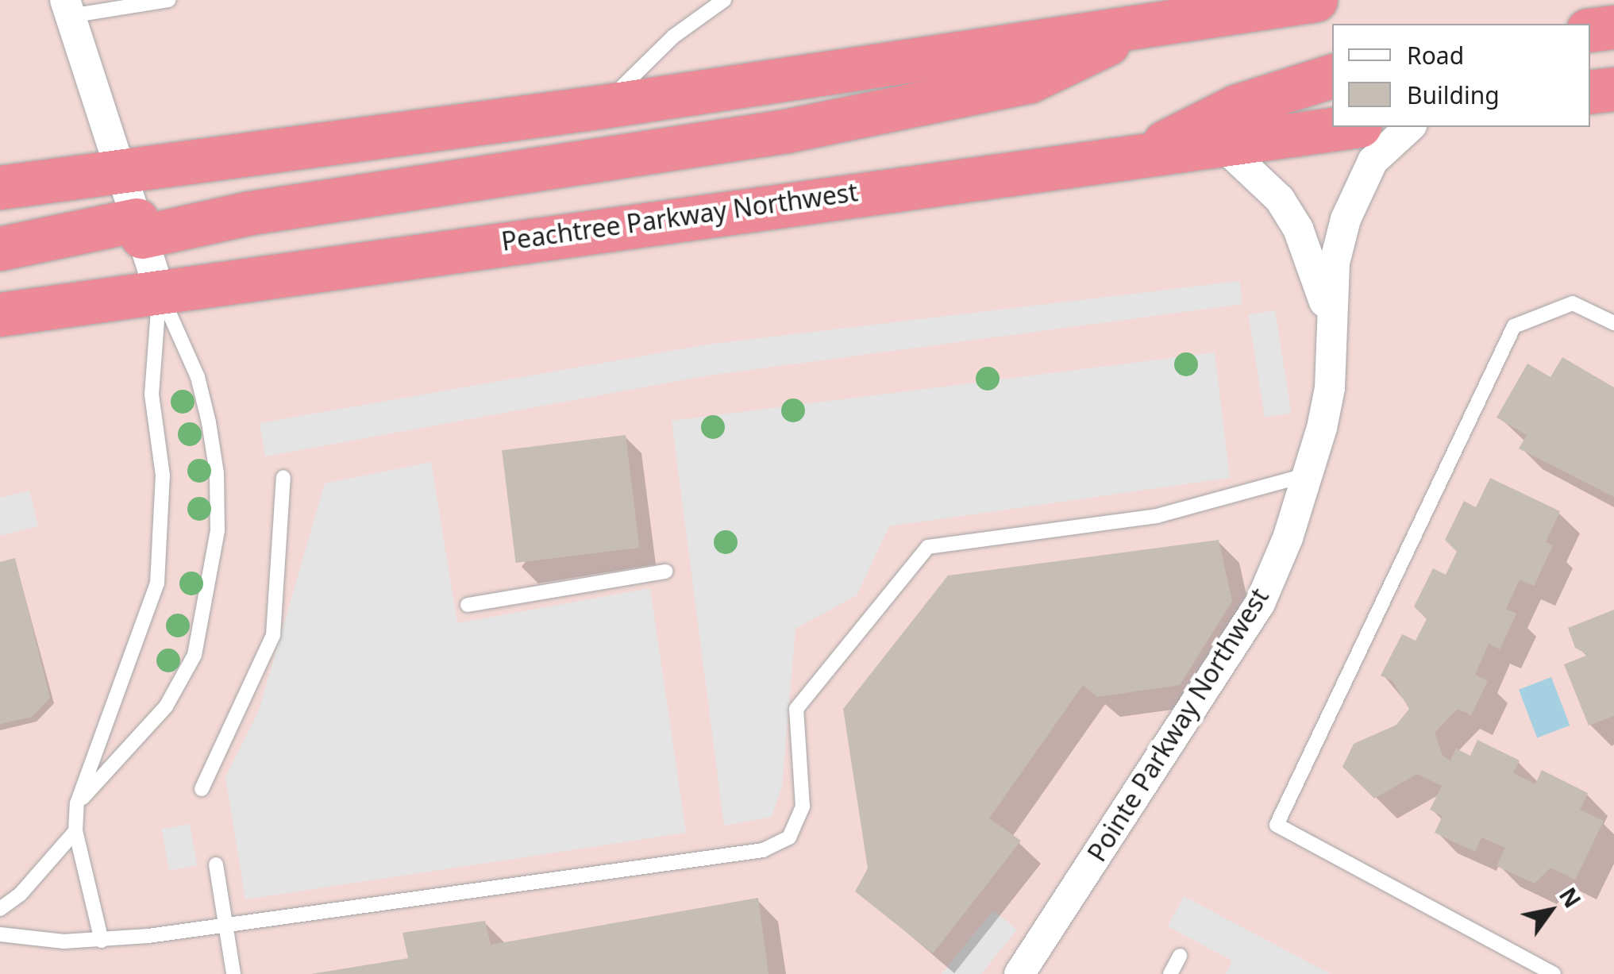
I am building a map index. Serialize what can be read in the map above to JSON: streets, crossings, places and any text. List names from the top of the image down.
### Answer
{
  "streets": {
    "highway": ["Peachtree Parkway Northwest"],
    "street": ["Pointe Parkway Northwest"]
  },
  "crossings": [
    ["Peachtree Parkway Northwest", "Pointe Parkway Northwest"]
  ],
  "legend": ["Road", "Building"],
  "north": "top right"
}
